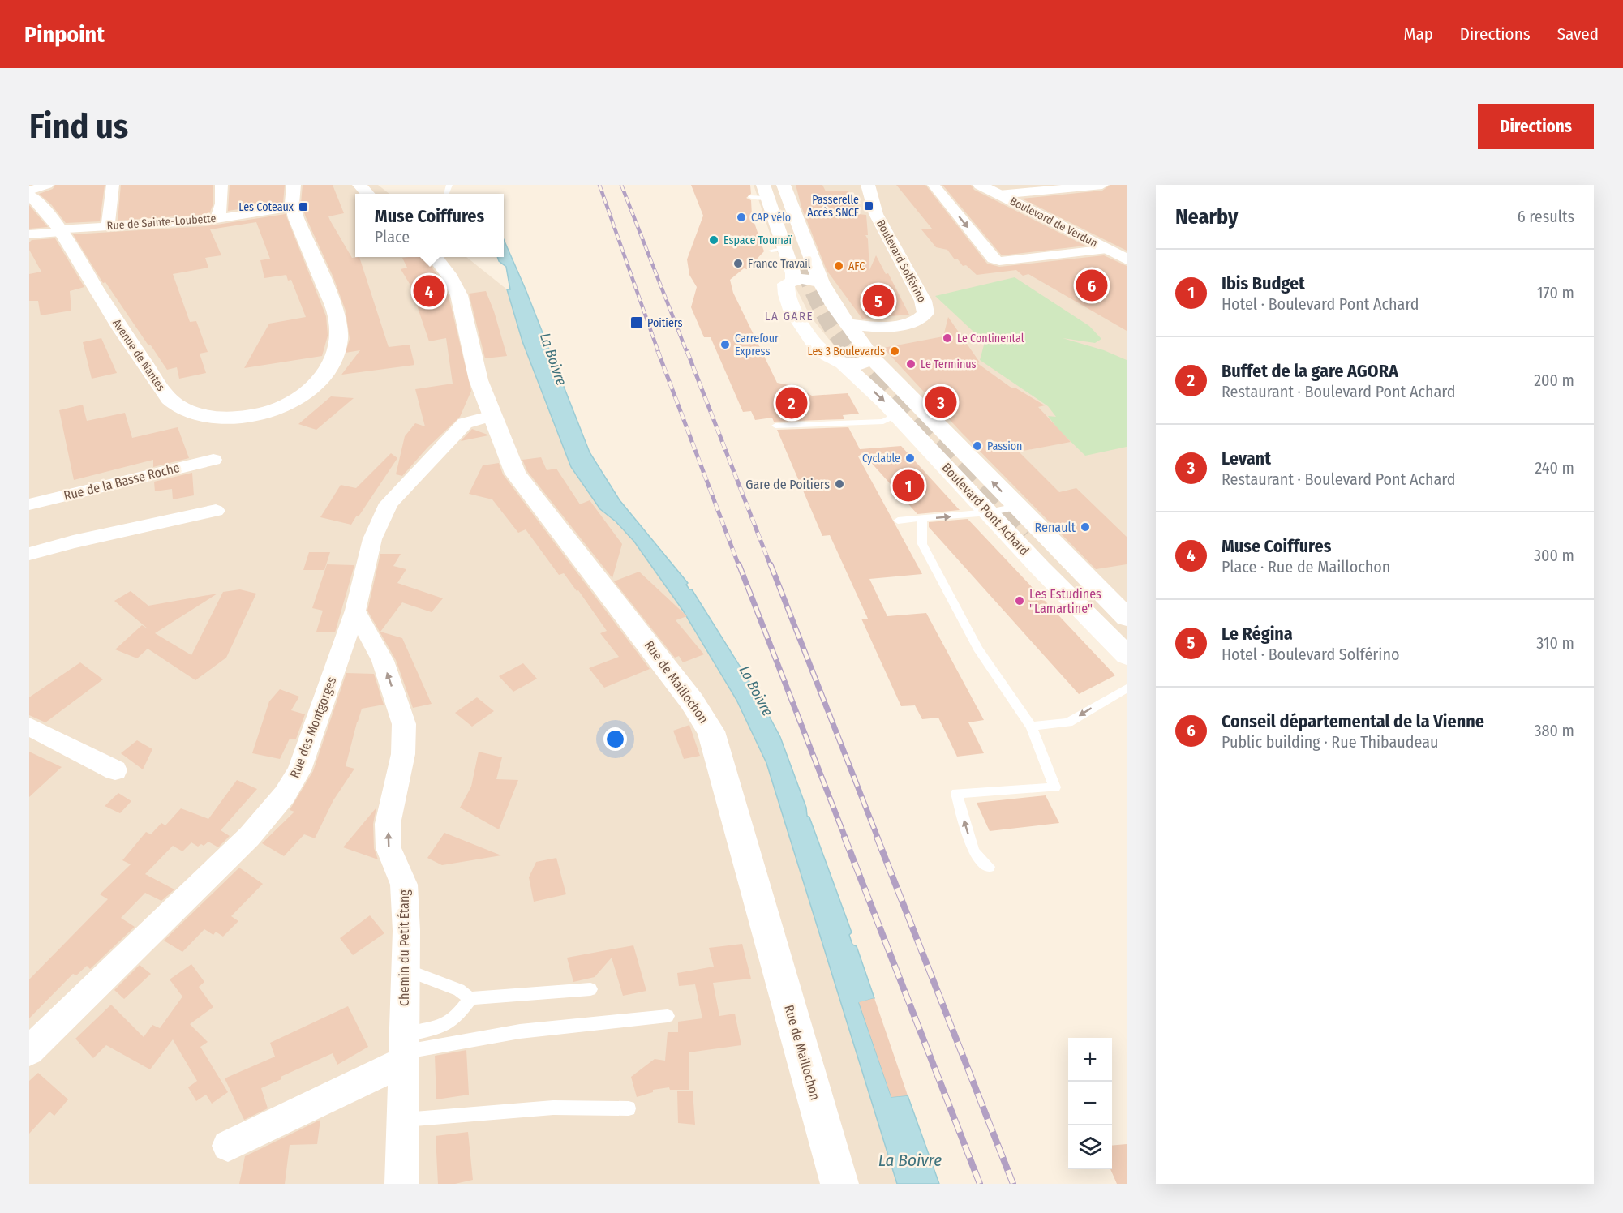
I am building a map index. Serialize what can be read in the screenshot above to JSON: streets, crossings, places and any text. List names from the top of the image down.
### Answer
{
  "streets": {
    "street": [
      "Rue de Sainte-Loubette",
      "Boulevard de Verdun",
      "Boulevard Solférino",
      "Avenue de Nantes",
      "Rue de la Basse Roche",
      "Boulevard Pont Achard",
      "Rue de Maillochon",
      "Rue des Montgorges",
      "Chemin du Petit Étang"
    ]
  },
  "crossings": [
    ["Rue de Sainte-Loubette", "Avenue de Nantes"],
    ["Boulevard Solférino", "Boulevard Pont Achard"],
    ["Rue de Maillochon", "Rue des Montgorges"],
    ["Rue des Montgorges", "Chemin du Petit Étang"]
  ],
  "one_way": ["Chemin du Petit Étang"],
  "districts": ["LA GARE"],
  "water": ["La Boivre"],
  "places": {
    "transit": ["Passerelle Accès SNCF", "Les Coteaux", "Poitiers"],
    "other": [
      "CAP vélo",
      "Espace Toumaï",
      "France Travail",
      "AFC",
      "Le Continental",
      "Carrefour Express",
      "Les 3 Boulevards",
      "Le Terminus",
      "Passion",
      "Cyclable",
      "Gare de Poitiers",
      "Renault",
      "Les Estudines \"Lamartine\""
    ]
  },
  "page": {
    "header": "Pinpoint",
    "nav": ["Map", "Directions", "Saved"],
    "buttons": "Directions",
    "title": "Find us",
    "heading": ["Nearby", "6 results"],
    "popup": ["Muse Coiffures", "Place"],
    "list": [
      {
        "mark": "1",
        "name": "Ibis Budget",
        "note": "Hotel · Boulevard Pont Achard",
        "value": "170 m"
      },
      {
        "mark": "2",
        "name": "Buffet de la gare AGORA",
        "note": "Restaurant · Boulevard Pont Achard",
        "value": "200 m"
      },
      {
        "mark": "3",
        "name": "Levant",
        "note": "Restaurant · Boulevard Pont Achard",
        "value": "240 m"
      },
      {
        "mark": "4",
        "name": "Muse Coiffures",
        "note": "Place · Rue de Maillochon",
        "value": "300 m"
      },
      {
        "mark": "5",
        "name": "Le Régina",
        "note": "Hotel · Boulevard Solférino",
        "value": "310 m"
      },
      {
        "mark": "6",
        "name": "Conseil départemental de la Vienne",
        "note": "Public building · Rue Thibaudeau",
        "value": "380 m"
      }
    ],
    "pins": [
      "6",
      "4",
      "5",
      "3",
      "2",
      "1"
    ],
    "map_buttons": ["+", "−"]
  }
}
